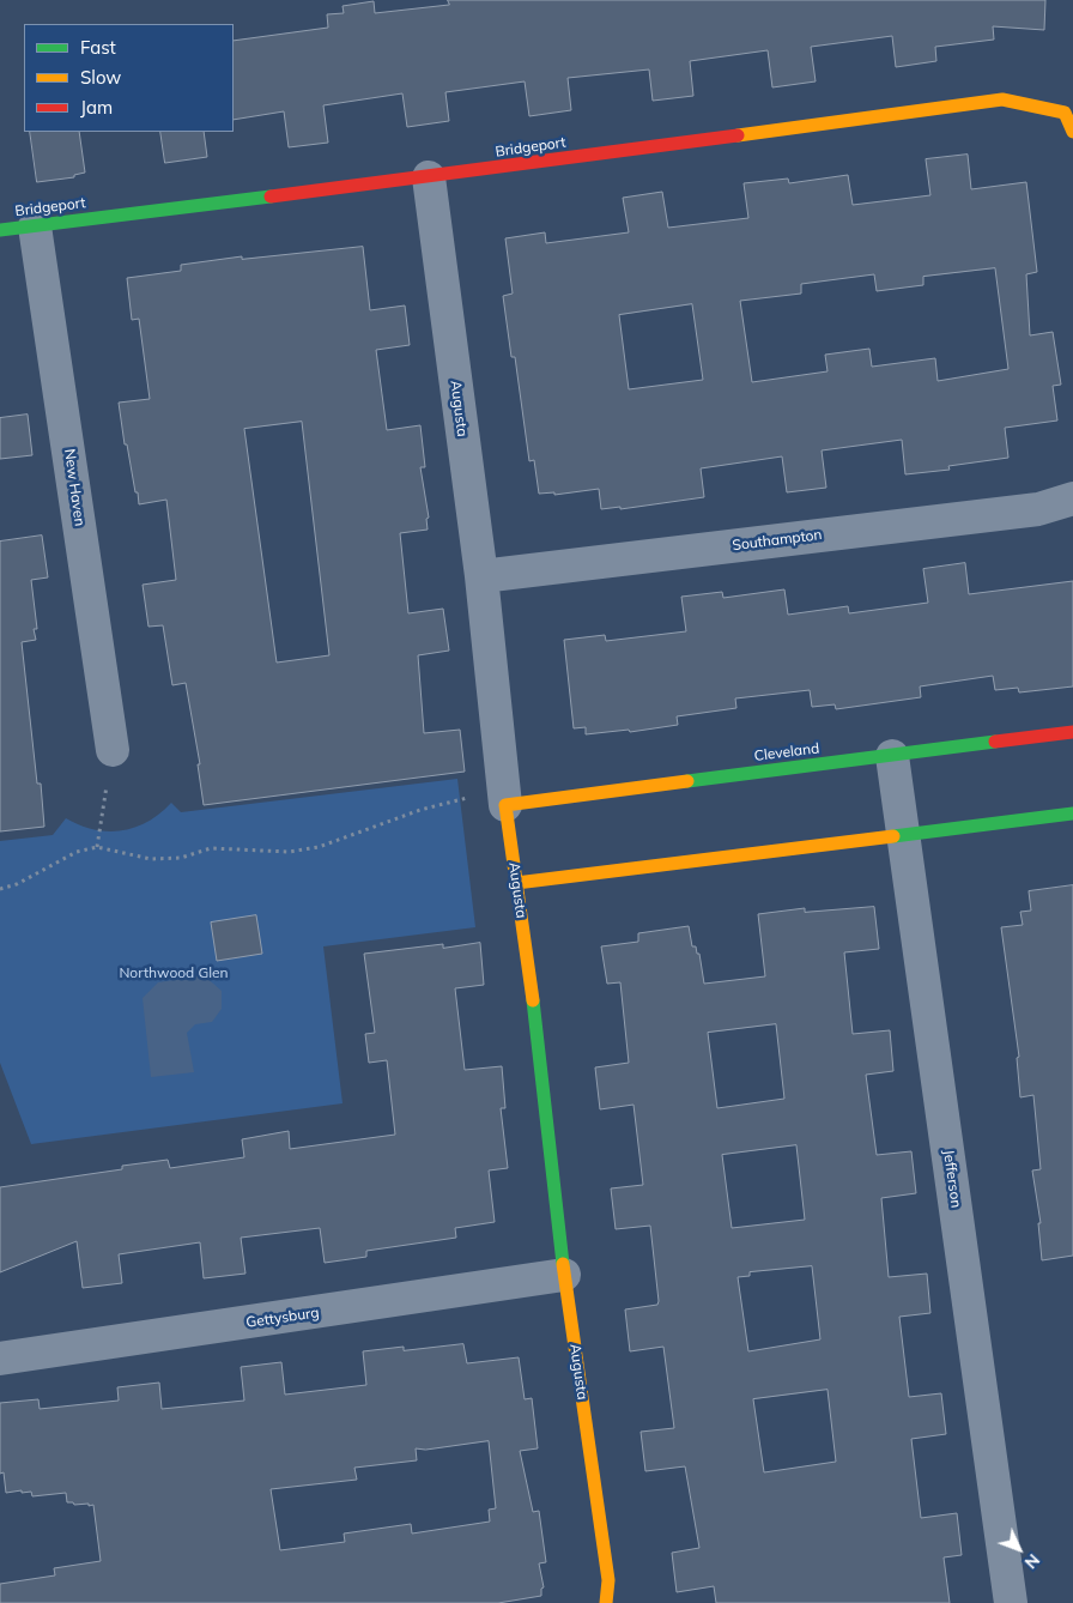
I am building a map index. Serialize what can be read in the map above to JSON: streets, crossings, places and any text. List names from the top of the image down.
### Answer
{
  "streets": {
    "street": [
      "Bridgeport",
      "Augusta",
      "New Haven",
      "Southampton",
      "Cleveland",
      "Jefferson",
      "Gettysburg"
    ]
  },
  "crossings": [
    ["Bridgeport", "Augusta"],
    ["Bridgeport", "New Haven"],
    ["Augusta", "Southampton"],
    ["Augusta", "Cleveland"],
    ["Augusta", "Gettysburg"],
    ["Cleveland", "Jefferson"]
  ],
  "parks": ["Northwood Glen"],
  "legend": ["Fast", "Slow", "Jam"],
  "north": "bottom right"
}
